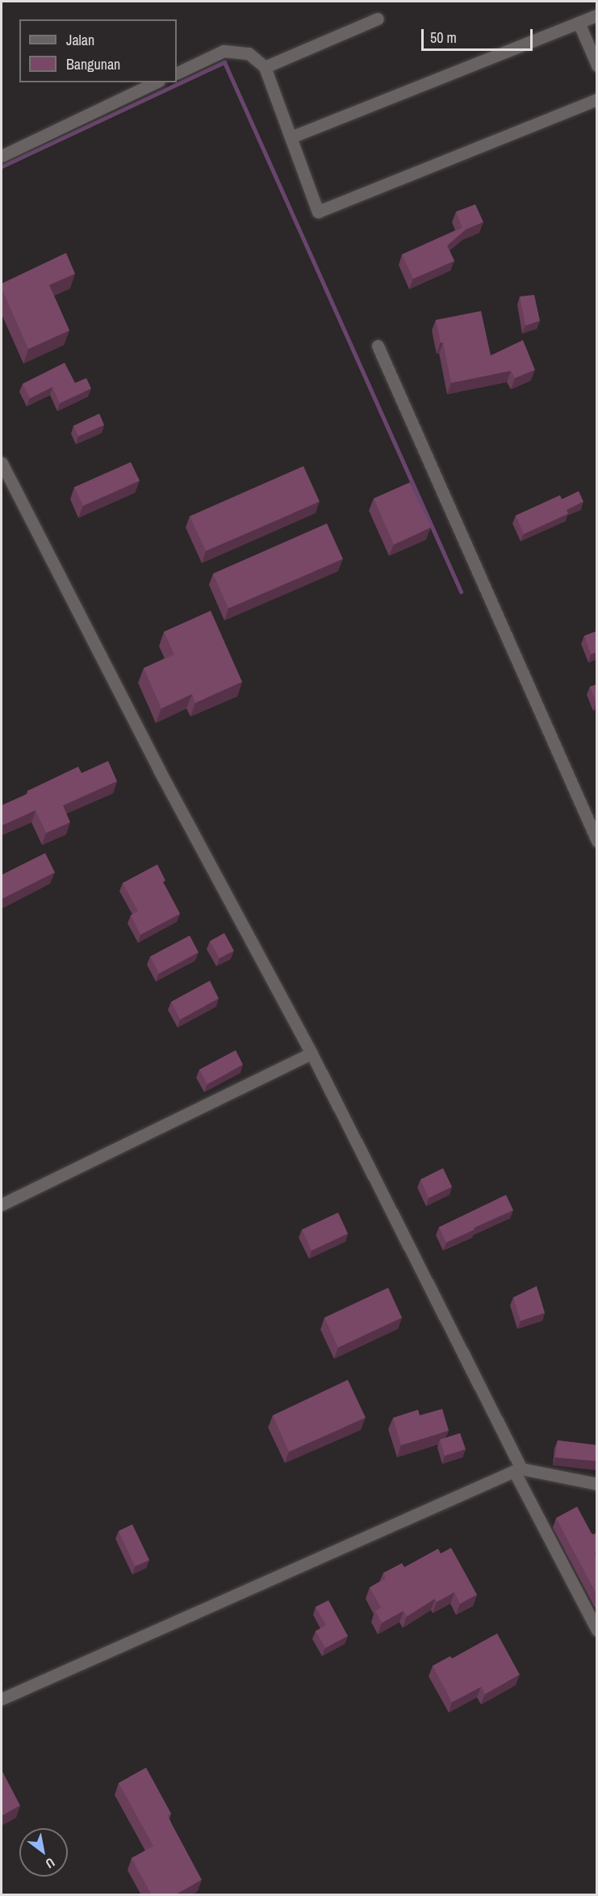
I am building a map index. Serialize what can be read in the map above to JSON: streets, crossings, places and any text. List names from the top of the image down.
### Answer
{
  "legend": ["Jalan", "Bangunan"],
  "scale_bar": "50 m",
  "north": "bottom right"
}
